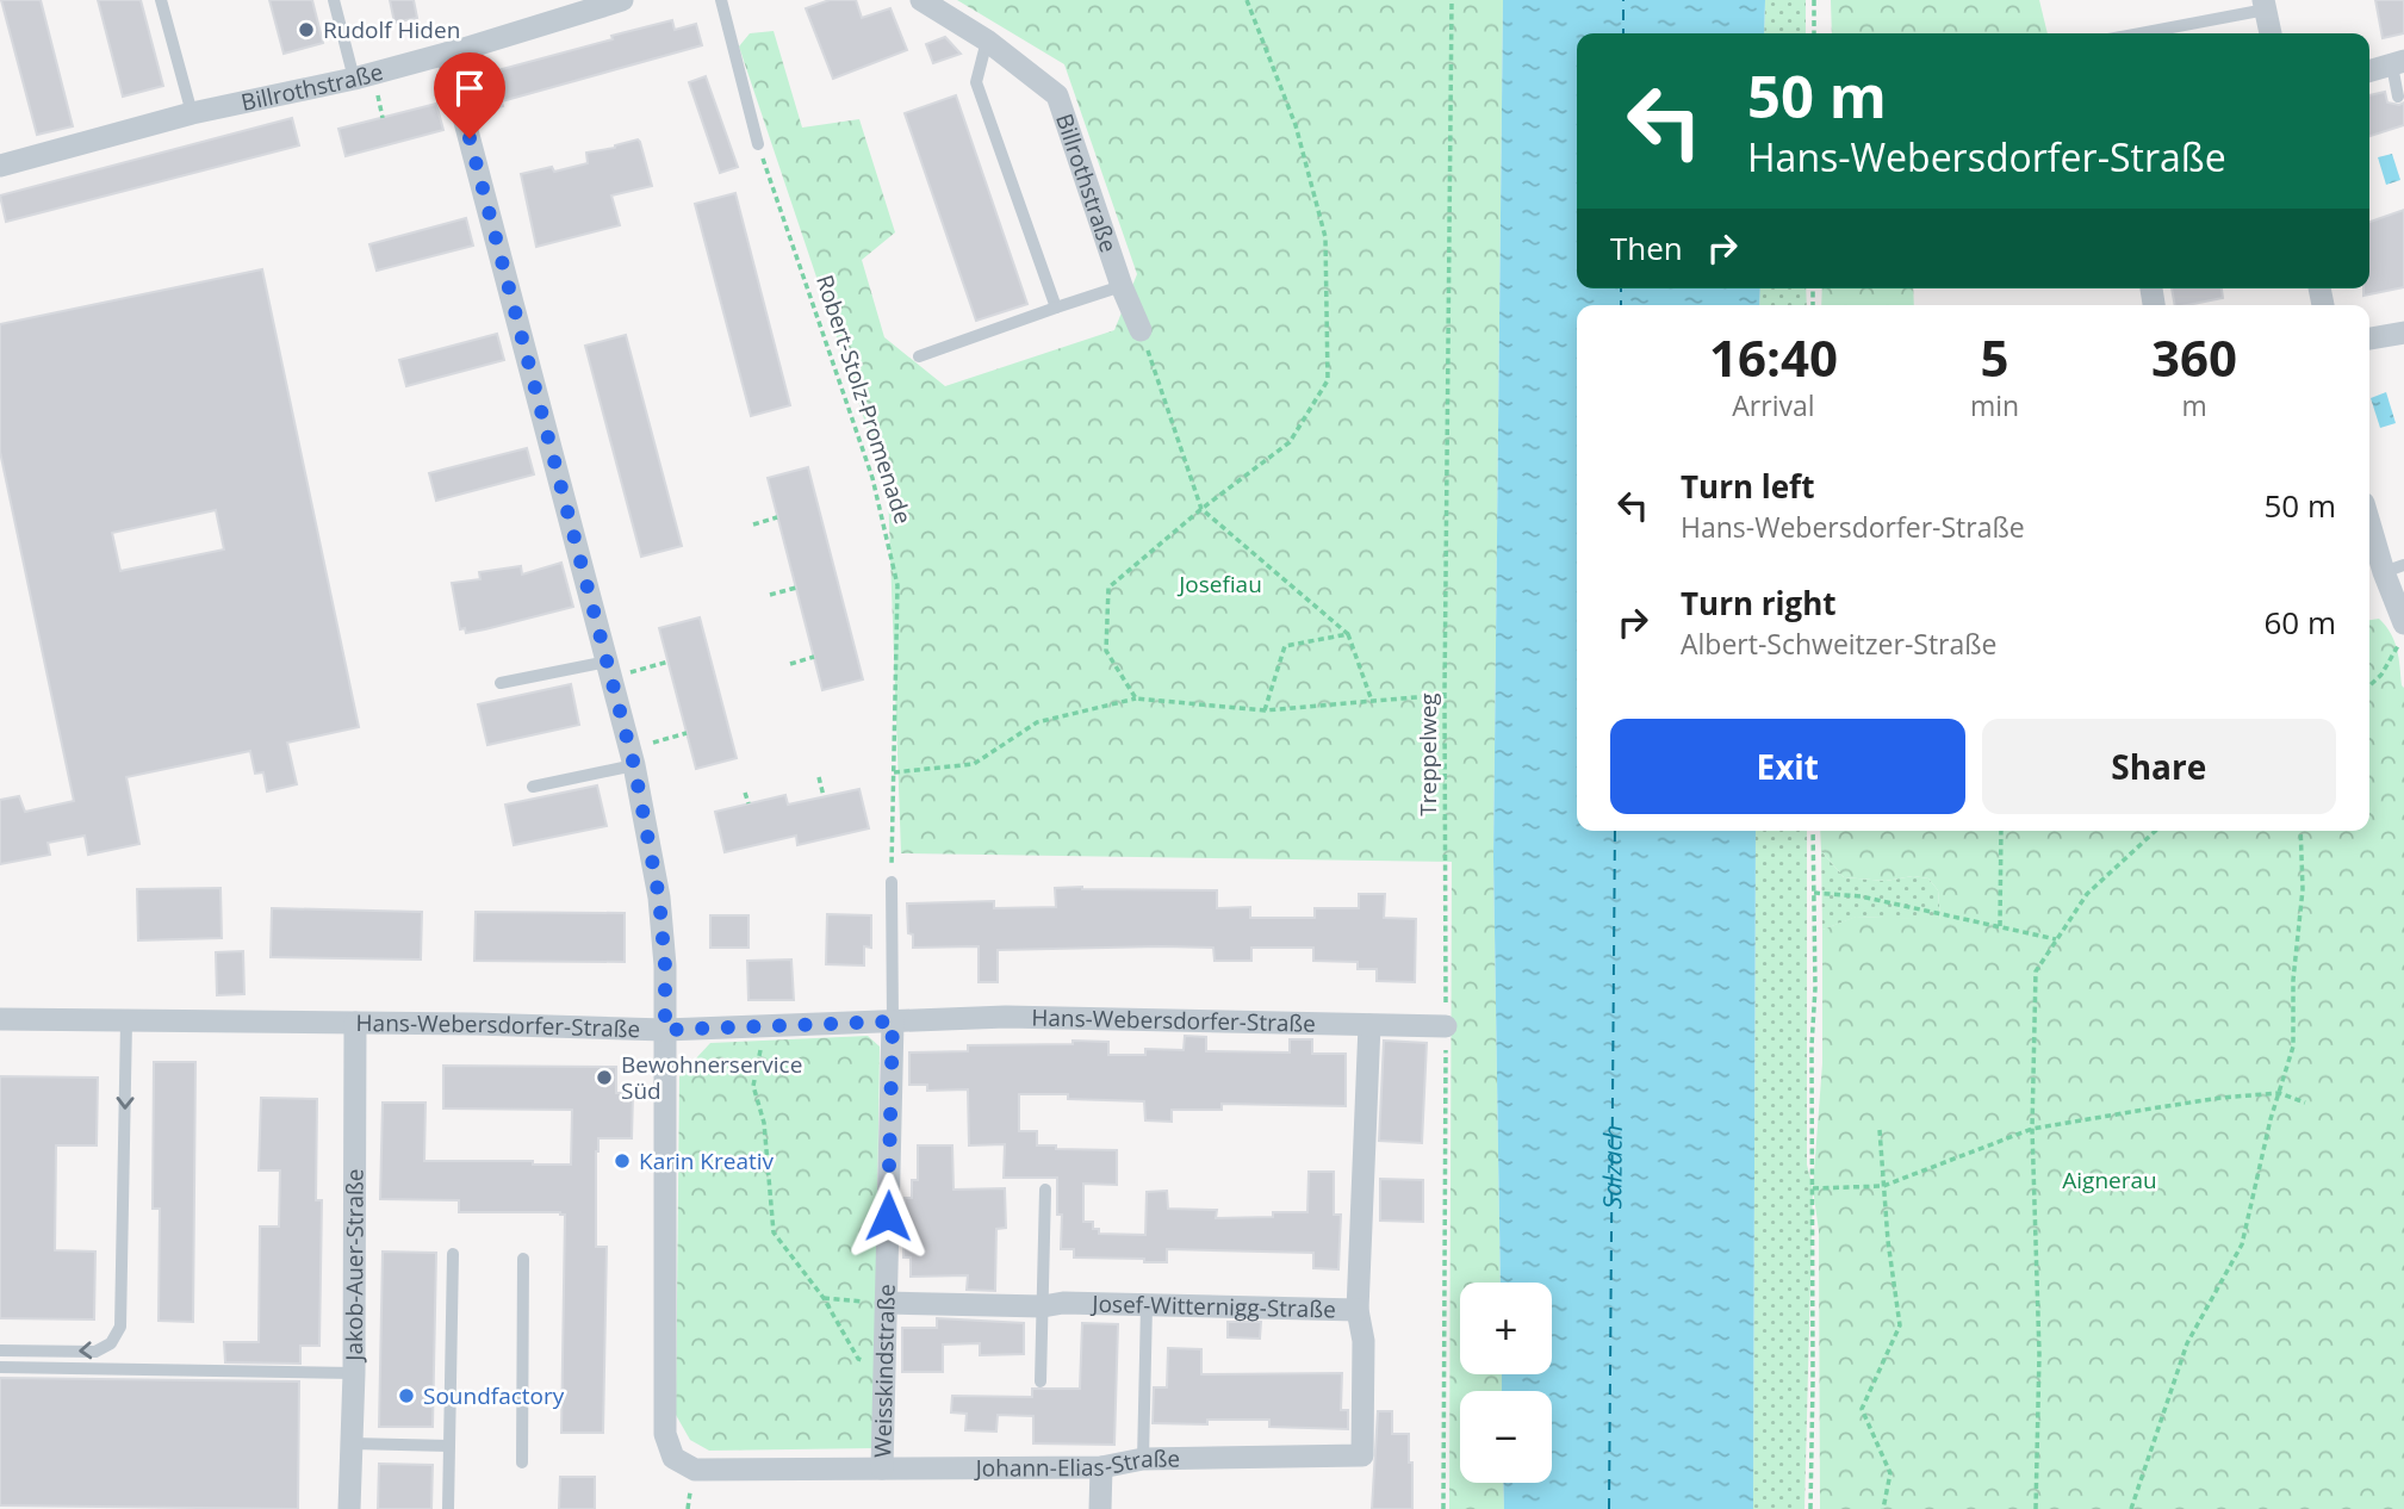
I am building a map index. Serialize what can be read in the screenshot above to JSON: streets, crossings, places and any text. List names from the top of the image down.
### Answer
{
  "streets": {
    "street": [
      "Billrothstraße",
      "Hans-Webersdorfer-Straße",
      "Jakob-Auer-Straße",
      "Josef-Witternigg-Straße",
      "Weisskindstraße",
      "Johann-Elias-Straße"
    ],
    "path": ["Robert-Stolz-Promenade", "Treppelweg"]
  },
  "crossings": [
    ["Treppelweg", "Hans-Webersdorfer-Straße"],
    ["Hans-Webersdorfer-Straße", "Jakob-Auer-Straße"],
    ["Hans-Webersdorfer-Straße", "Josef-Witternigg-Straße"],
    ["Hans-Webersdorfer-Straße", "Weisskindstraße"],
    ["Hans-Webersdorfer-Straße", "Johann-Elias-Straße"],
    ["Josef-Witternigg-Straße", "Weisskindstraße"],
    ["Josef-Witternigg-Straße", "Johann-Elias-Straße"],
    ["Weisskindstraße", "Johann-Elias-Straße"]
  ],
  "water": ["Salzach"],
  "parks": ["Josefiau", "Aignerau"],
  "places": [
    "Rudolf Hiden",
    "Bewohnerservice Süd",
    "Karin Kreativ",
    "Soundfactory"
  ],
  "page": {
    "turn": ["50 m", "Hans-Webersdorfer-Straße"],
    "then": "Then",
    "eta": [
      "16:40",
      "Arrival",
      "5",
      "min",
      "360",
      "m"
    ],
    "list": [
      {
        "name": "Turn left",
        "note": "Hans-Webersdorfer-Straße",
        "value": "50 m"
      },
      {
        "name": "Turn right",
        "note": "Albert-Schweitzer-Straße",
        "value": "60 m"
      }
    ],
    "buttons": ["Exit", "Share"],
    "map_buttons": ["+", "−"]
  }
}
